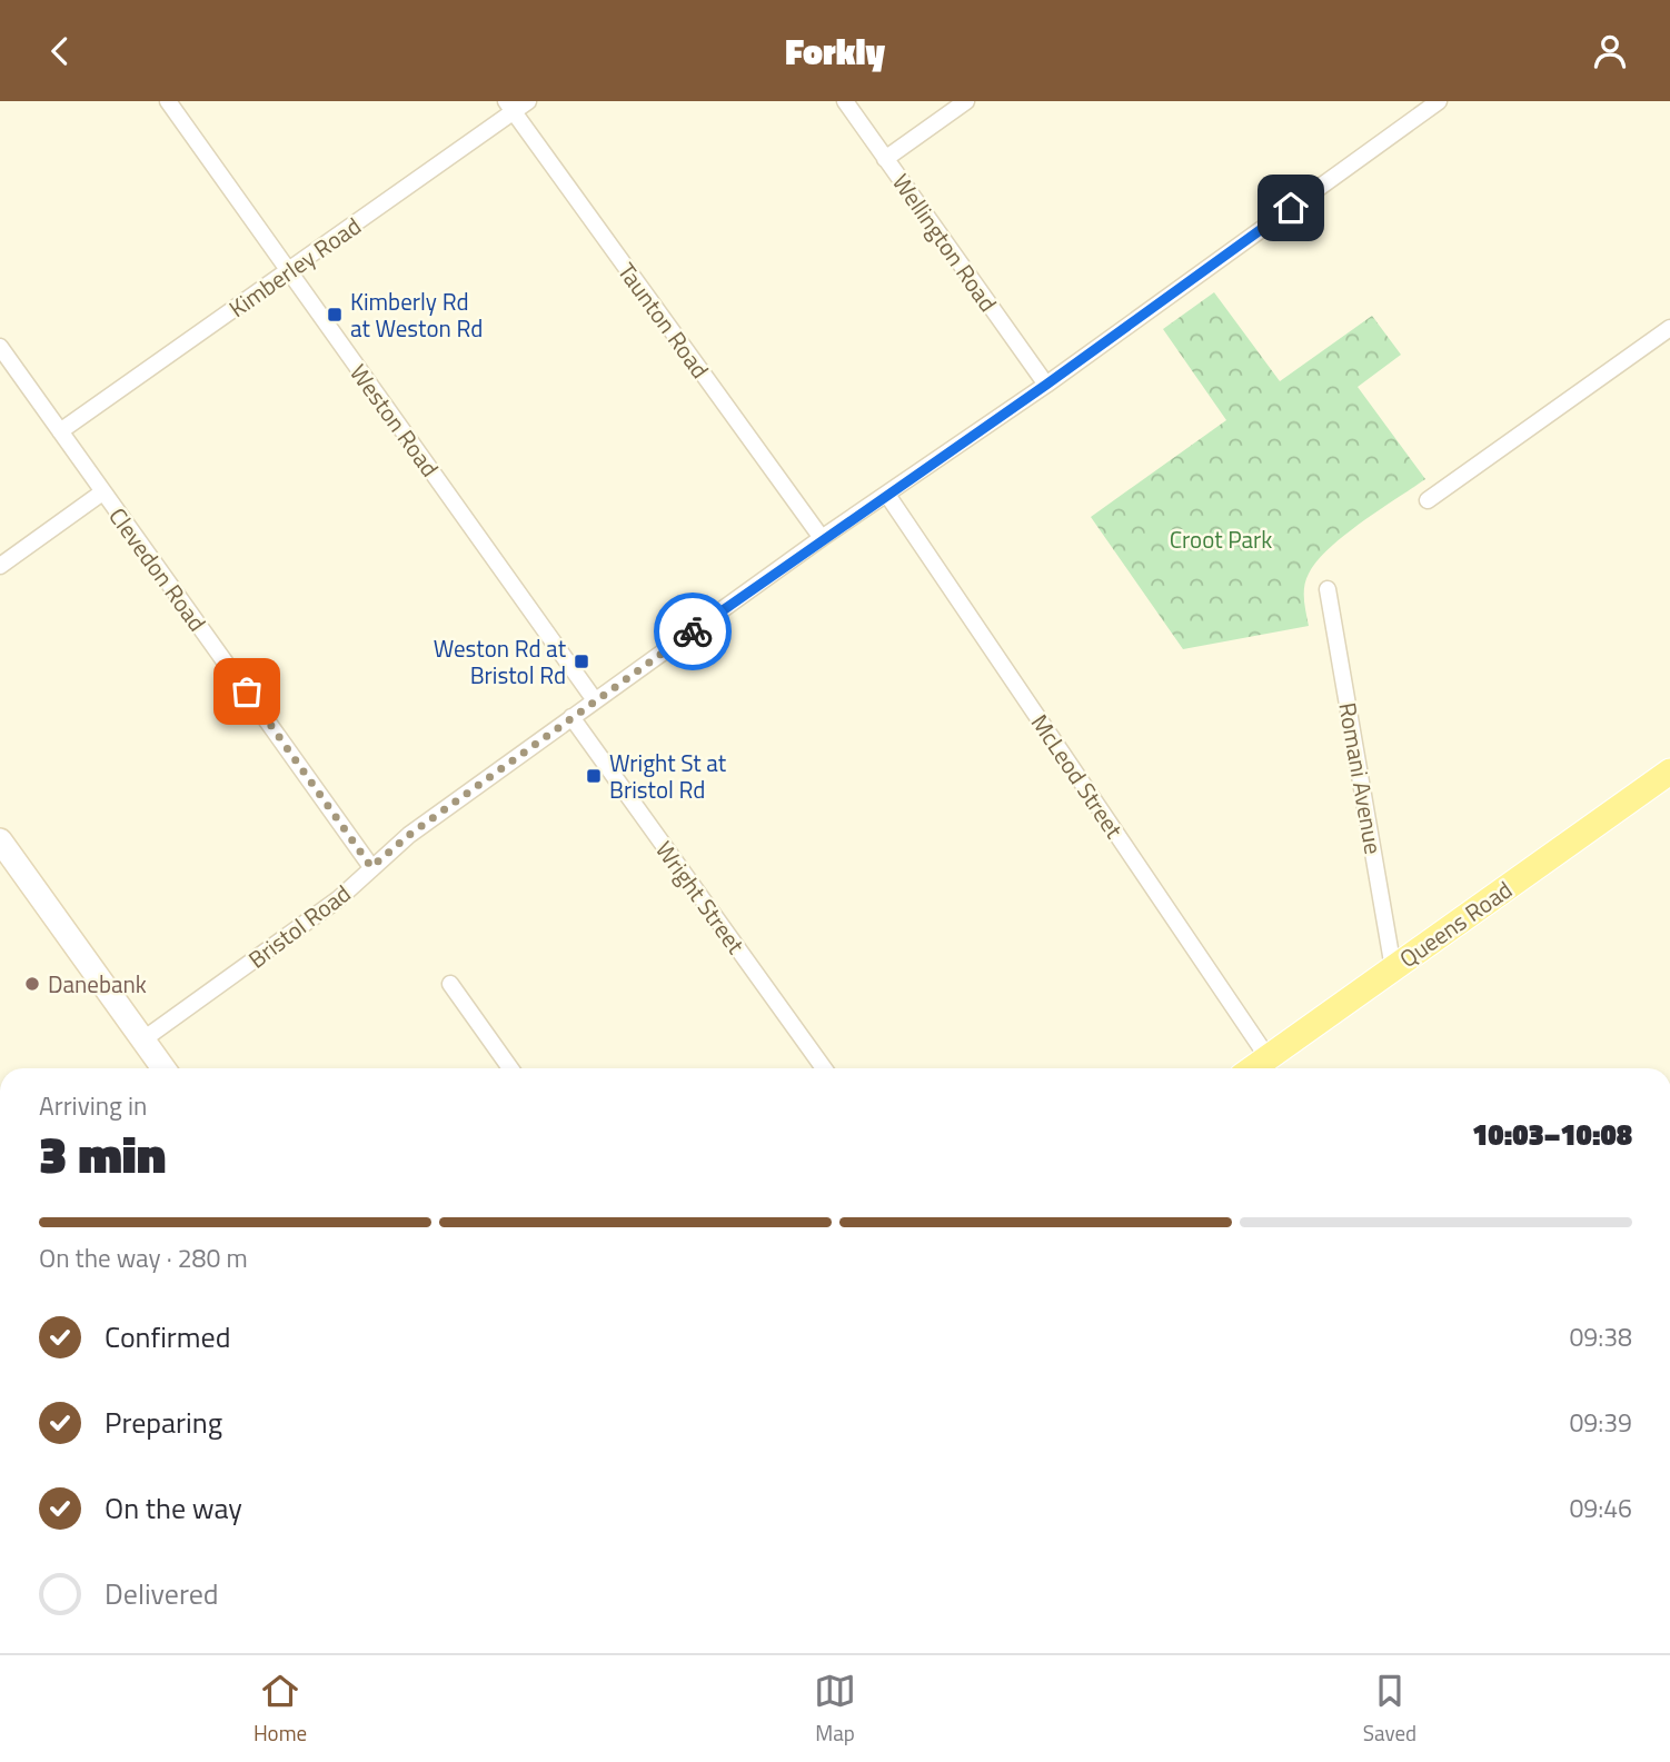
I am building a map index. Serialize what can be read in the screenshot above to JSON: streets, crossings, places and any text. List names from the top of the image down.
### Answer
{
  "streets": {
    "main road": ["Queens Road"],
    "street": [
      "Wellington Road",
      "Kimberley Road",
      "Taunton Road",
      "Weston Road",
      "Clevedon Road",
      "McLeod Street",
      "Romani Avenue",
      "Wright Street",
      "Bristol Road"
    ]
  },
  "crossings": [
    ["Wellington Road", "Bristol Road"],
    ["Kimberley Road", "Taunton Road"],
    ["Kimberley Road", "Weston Road"],
    ["Kimberley Road", "Clevedon Road"],
    ["Taunton Road", "Bristol Road"],
    ["Weston Road", "Bristol Road"],
    ["Clevedon Road", "Bristol Road"],
    ["McLeod Street", "Queens Road"],
    ["McLeod Street", "Bristol Road"],
    ["Romani Avenue", "Queens Road"],
    ["Wright Street", "Bristol Road"]
  ],
  "parks": ["Croot Park"],
  "places": {
    "transit": ["Kimberly Rd at Weston Rd", "Weston Rd at Bristol Rd", "Wright St at Bristol Rd"],
    "other": ["Danebank"]
  },
  "page": {
    "header": "Forkly",
    "heading": ["3 min", "Arriving in", "10:03–10:08"],
    "bar": "On the way · 280 m",
    "list": [
      ["Confirmed", "09:38"],
      ["Preparing", "09:39"],
      ["On the way", "09:46"],
      "Delivered"
    ],
    "tabs": ["Home", "Map", "Saved"]
  }
}
